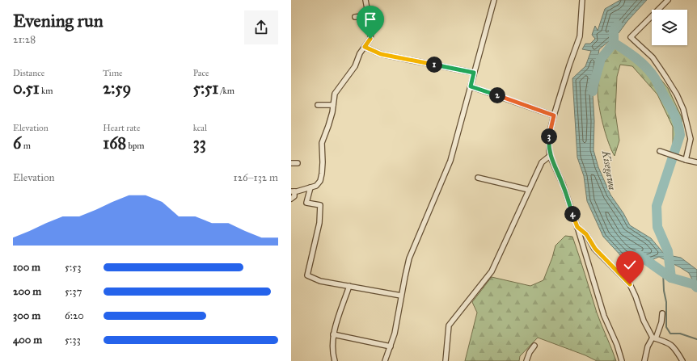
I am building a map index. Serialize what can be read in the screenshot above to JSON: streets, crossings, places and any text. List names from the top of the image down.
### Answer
{
  "water": ["Kisegawa"],
  "page": {
    "heading": ["Evening run", "21:28"],
    "stats": [
      ["Distance", "0.51 km"],
      ["Time", "2:59"],
      ["Pace", "5:51 /km"],
      ["Elevation", "6 m"],
      ["Heart rate", "168 bpm"],
      ["kcal", "33"]
    ],
    "pins": [
      "1",
      "2",
      "3",
      "4"
    ],
    "chart": ["Elevation", "126–132 m"],
    "list": [
      {
        "name": "100 m",
        "note": "5:53"
      },
      {
        "name": "200 m",
        "note": "5:37"
      },
      {
        "name": "300 m",
        "note": "6:20"
      },
      {
        "name": "400 m",
        "note": "5:33"
      }
    ]
  }
}
